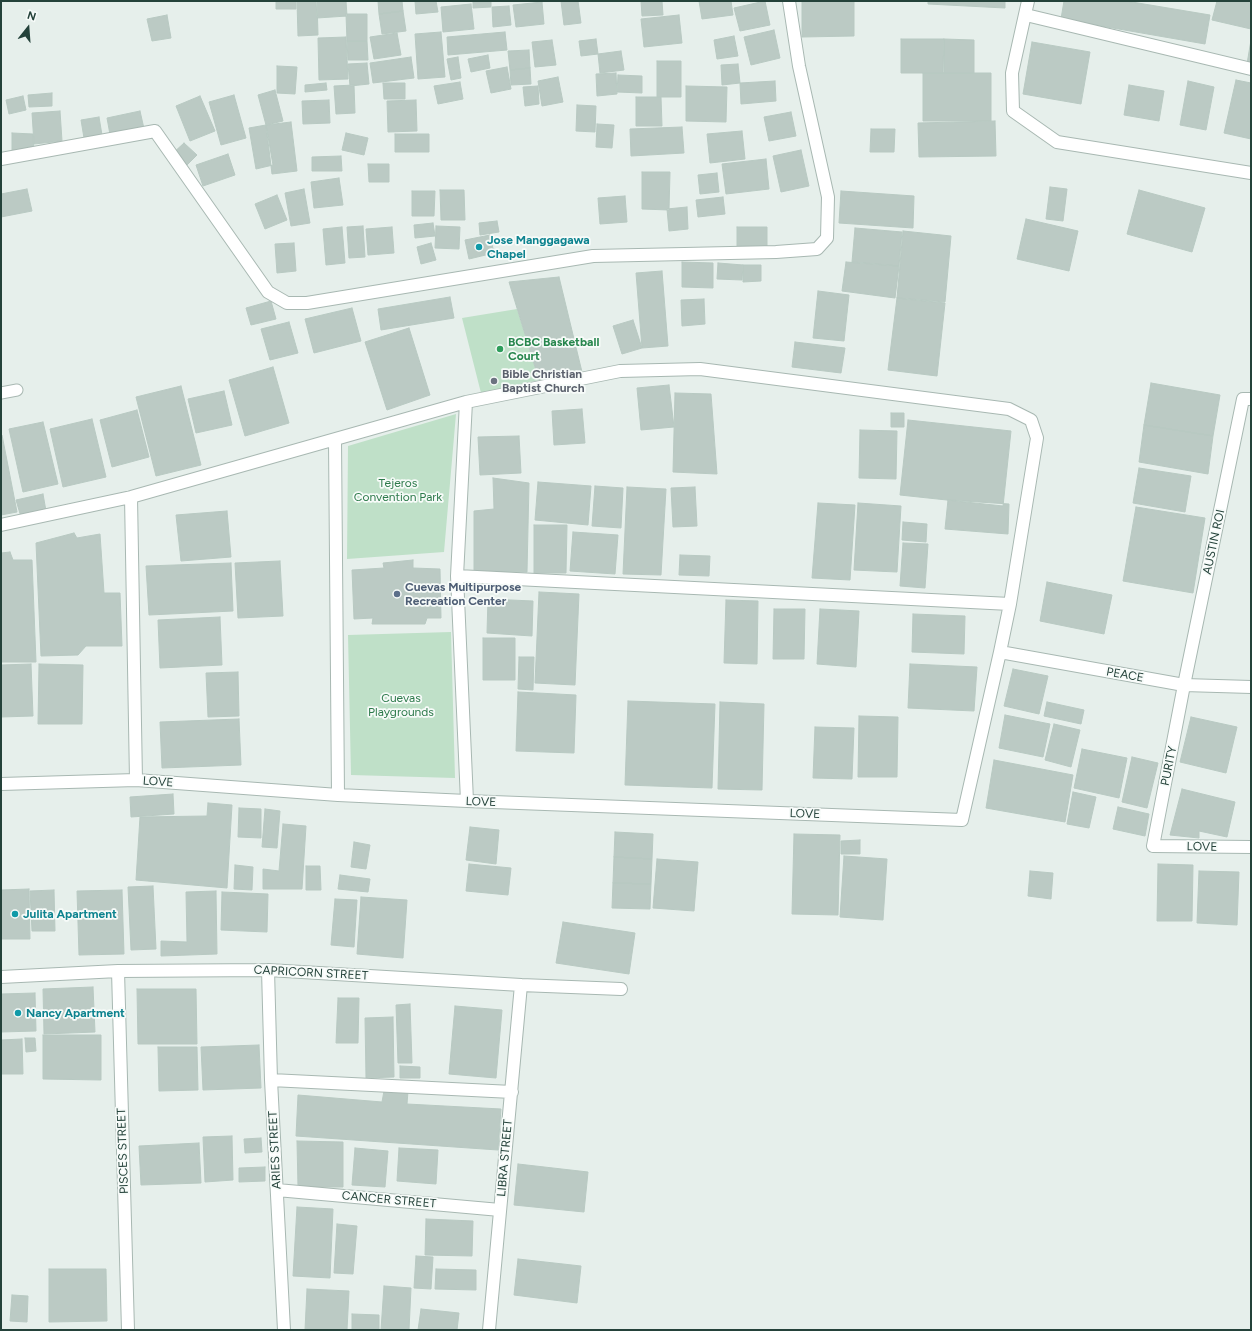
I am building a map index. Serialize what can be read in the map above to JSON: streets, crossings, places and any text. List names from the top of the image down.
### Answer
{
  "streets": {
    "street": [
      "AUSTIN ROI",
      "PEACE",
      "PURITY",
      "LOVE",
      "CAPRICORN STREET",
      "ARIES STREET",
      "PISCES STREET",
      "LIBRA STREET",
      "CANCER STREET"
    ]
  },
  "crossings": [
    ["AUSTIN ROI", "PEACE"],
    ["AUSTIN ROI", "PURITY"],
    ["PEACE", "PURITY"],
    ["PEACE", "LOVE"],
    ["PURITY", "LOVE"],
    ["CAPRICORN STREET", "ARIES STREET"],
    ["CAPRICORN STREET", "PISCES STREET"],
    ["CAPRICORN STREET", "LIBRA STREET"],
    ["ARIES STREET", "CANCER STREET"],
    ["LIBRA STREET", "CANCER STREET"]
  ],
  "parks": ["Tejeros Convention Park", "Cuevas Playgrounds"],
  "places": [
    "Jose Manggagawa Chapel",
    "BCBC Basketball Court",
    "Bible Christian Baptist Church",
    "Cuevas Multipurpose Recreation Center",
    "Julita Apartment",
    "Nancy Apartment"
  ],
  "north": "top"
}
